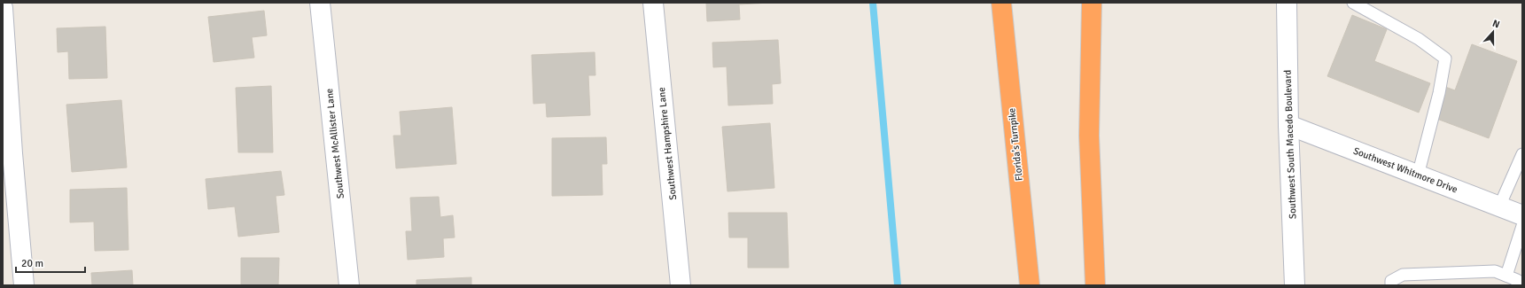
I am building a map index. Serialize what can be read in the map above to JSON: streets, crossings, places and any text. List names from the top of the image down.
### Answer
{
  "streets": {
    "highway": ["Florida's Turnpike"],
    "street": [
      "Southwest McAllister Lane",
      "Southwest Hampshire Lane",
      "Southwest South Macedo Boulevard",
      "Southwest Whitmore Drive"
    ]
  },
  "crossings": [
    ["Southwest South Macedo Boulevard", "Southwest Whitmore Drive"]
  ],
  "scale_bar": "20 m",
  "north": "top"
}
